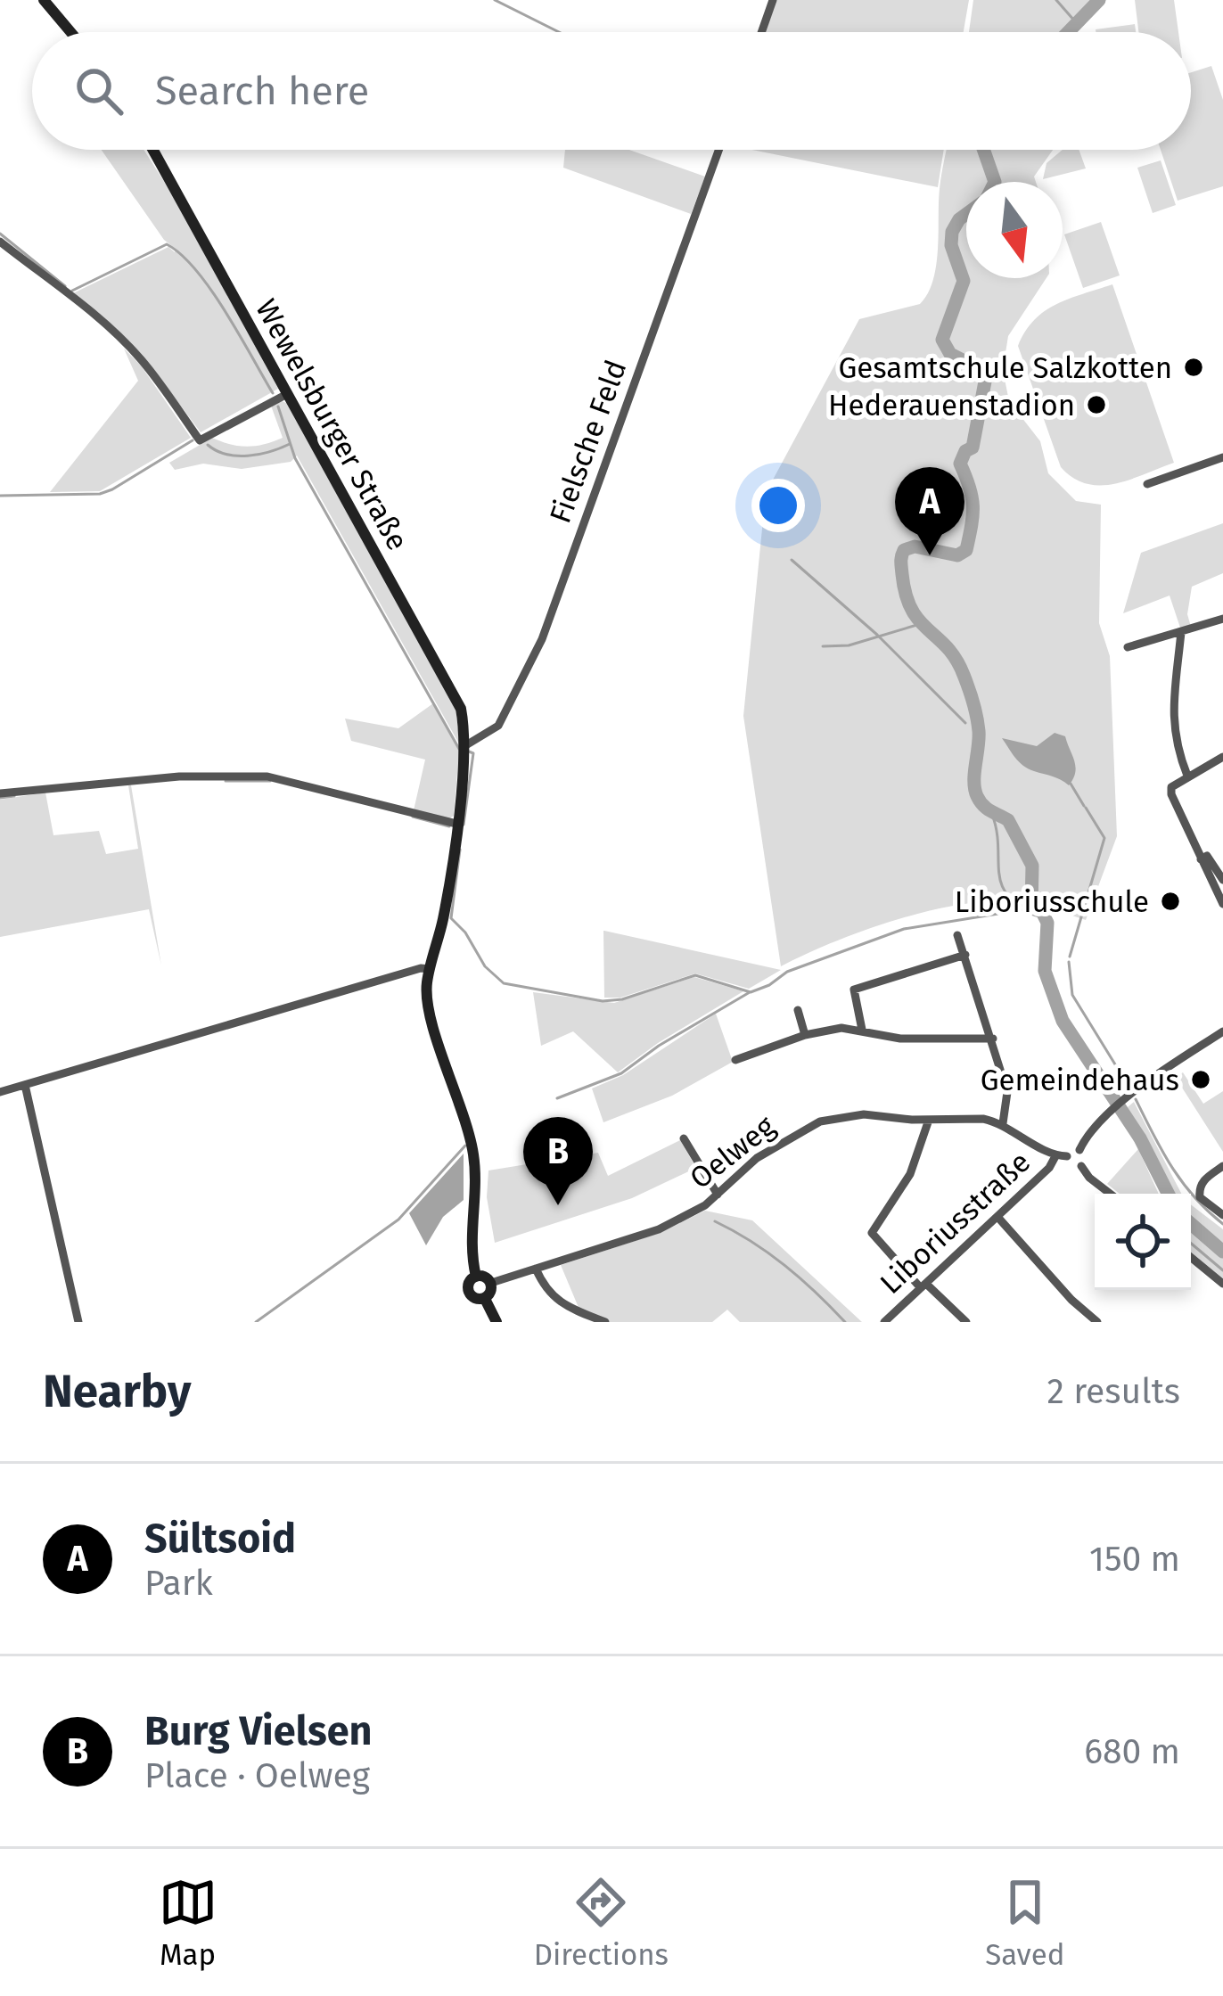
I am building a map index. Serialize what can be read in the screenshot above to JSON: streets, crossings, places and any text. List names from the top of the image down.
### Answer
{
  "streets": {
    "main road": ["Wewelsburger Straße"],
    "street": ["Fielsche Feld", "Oelweg", "Liboriusstraße"]
  },
  "crossings": [
    ["Wewelsburger Straße", "Fielsche Feld"],
    ["Oelweg", "Liboriusstraße"]
  ],
  "places": [
    "Gesamtschule Salzkotten",
    "Hederauenstadion",
    "Liboriusschule",
    "Gemeindehaus"
  ],
  "north": "bottom",
  "page": {
    "search": "Search here",
    "pins": ["A", "B"],
    "heading": ["Nearby", "2 results"],
    "list": [
      {
        "mark": "A",
        "name": "Sültsoid",
        "note": "Park",
        "value": "150 m"
      },
      {
        "mark": "B",
        "name": "Burg Vielsen",
        "note": "Place · Oelweg",
        "value": "680 m"
      }
    ],
    "nav": ["Map", "Directions", "Saved"]
  }
}
